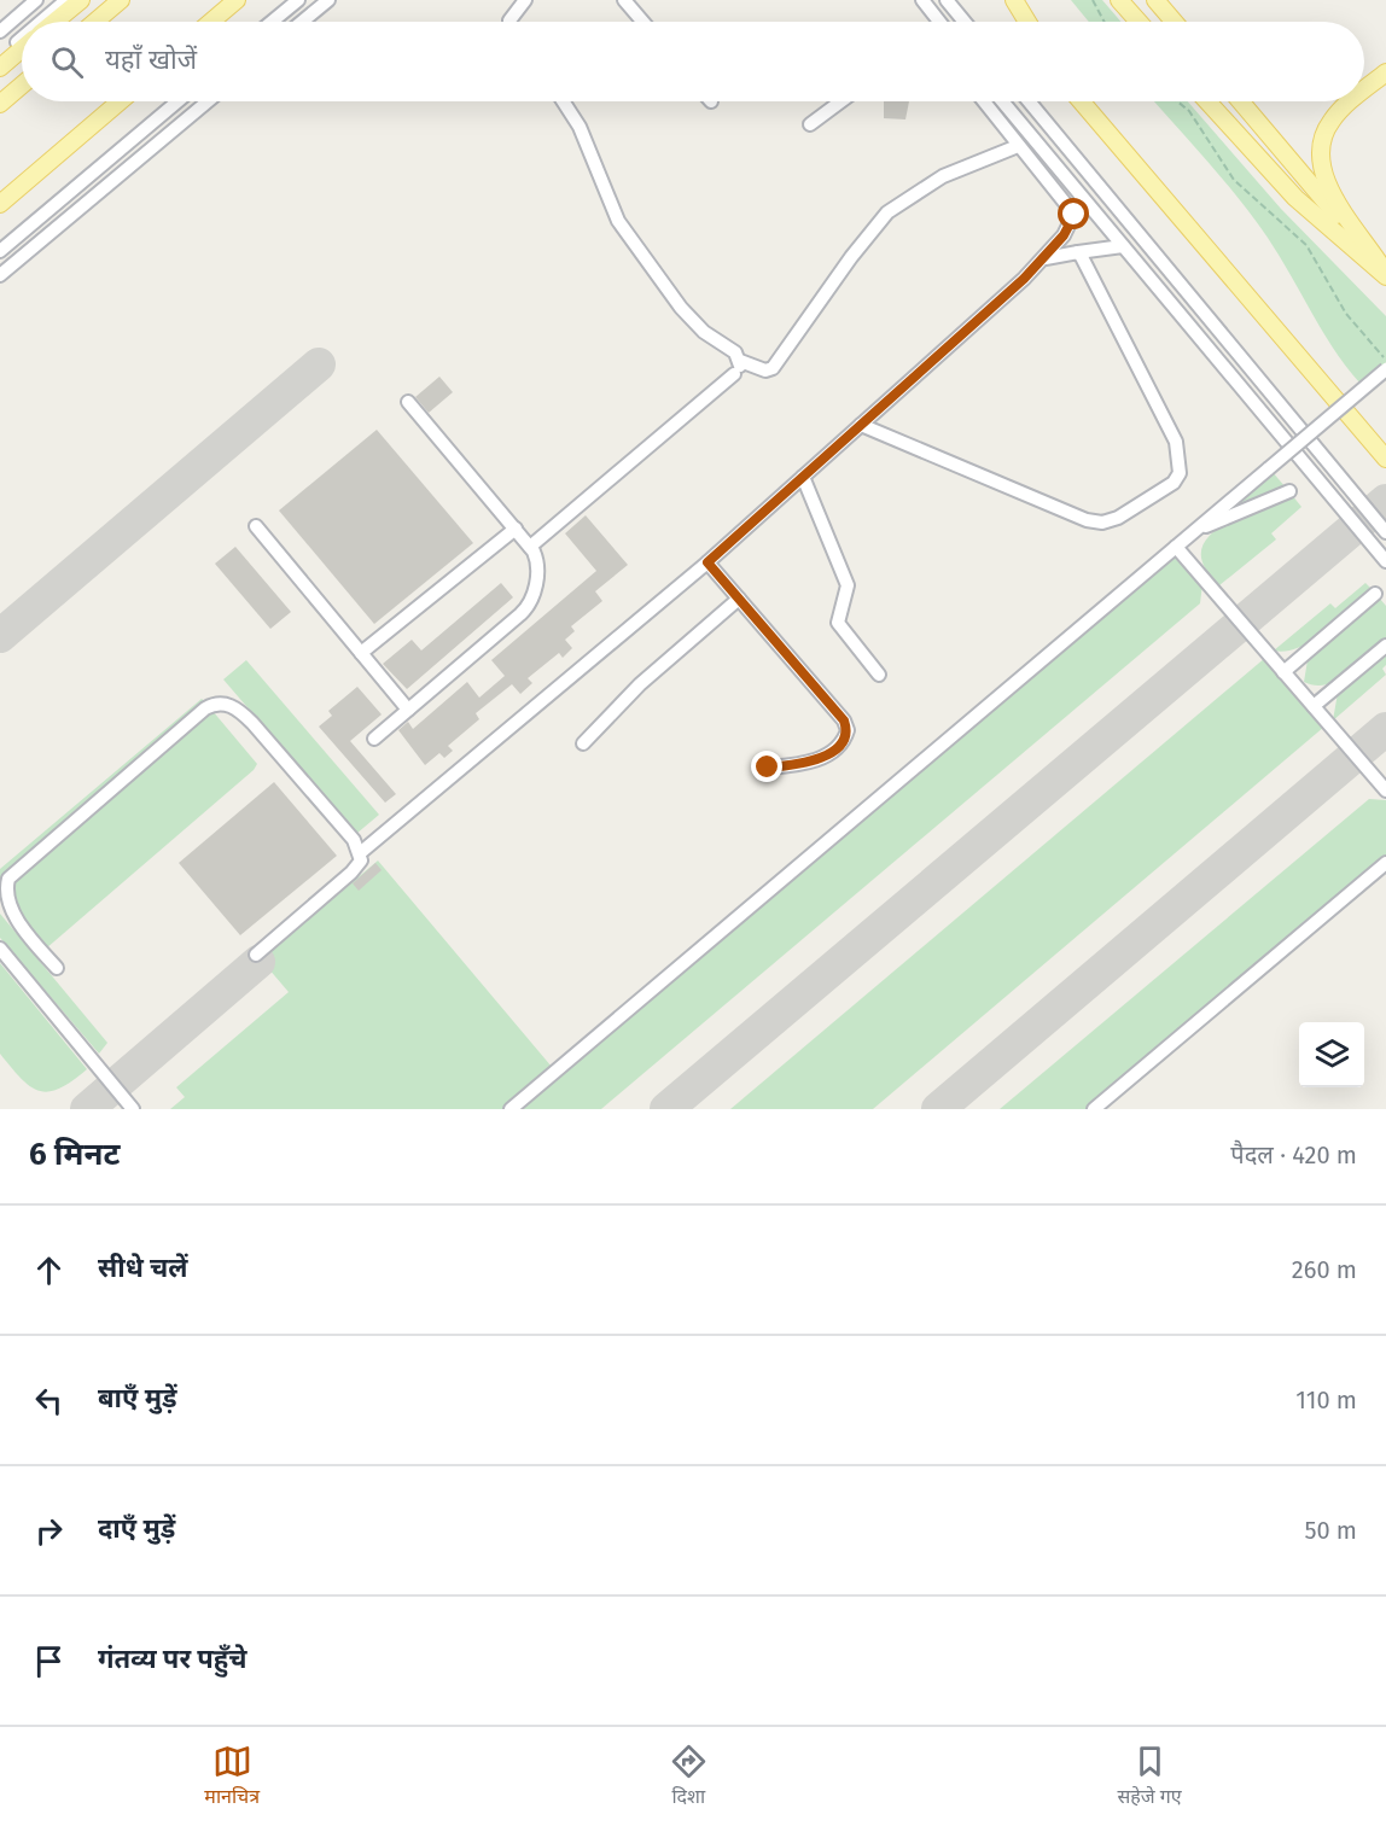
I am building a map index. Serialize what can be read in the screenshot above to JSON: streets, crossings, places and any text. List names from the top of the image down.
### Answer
{
  "page": {
    "search": "यहाँ खोजें",
    "heading": ["6 मिनट", "पैदल · 420 m"],
    "list": [
      ["सीधे चलें", "260 m"],
      ["बाएँ मुड़ें", "110 m"],
      ["दाएँ मुड़ें", "50 m"],
      "गंतव्य पर पहुँचे"
    ],
    "nav": ["मानचित्र", "दिशा", "सहेजे गए"]
  }
}
